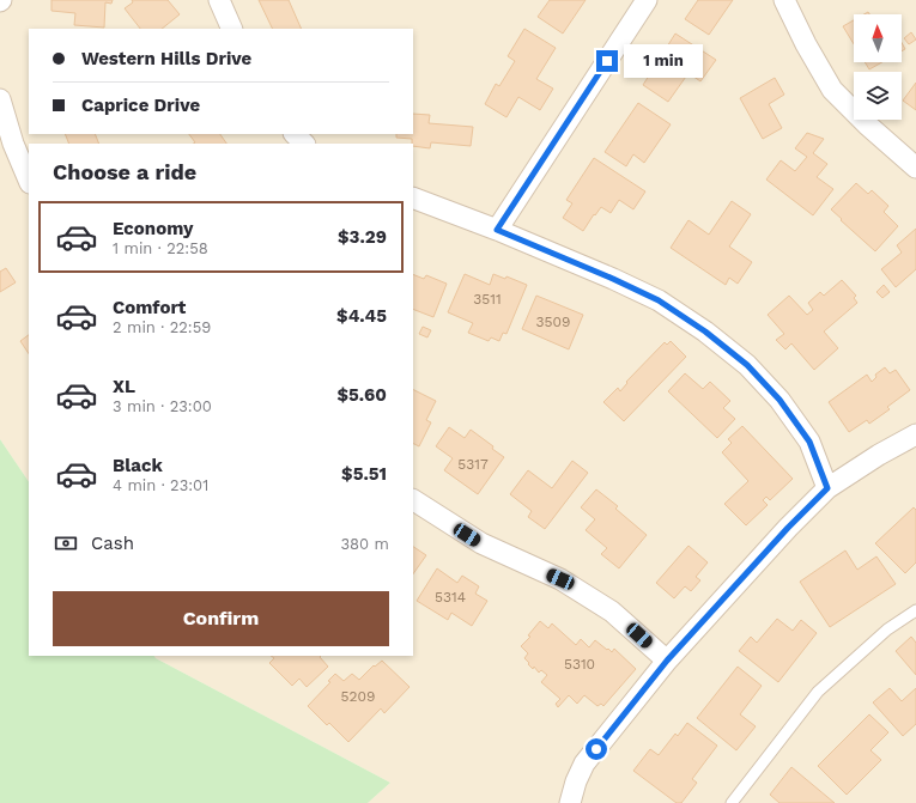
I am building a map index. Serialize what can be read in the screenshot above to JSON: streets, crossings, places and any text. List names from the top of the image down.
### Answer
{
  "house_numbers": [
    "3511",
    "3509",
    "5317",
    "5314",
    "5310",
    "5209"
  ],
  "north": "top",
  "page": {
    "banner": ["Western Hills Drive", "Caprice Drive"],
    "bubble": "1 min",
    "heading": "Choose a ride",
    "list": [
      {
        "name": "Economy",
        "note": "1 min · 22:58",
        "value": "$3.29"
      },
      {
        "name": "Comfort",
        "note": "2 min · 22:59",
        "value": "$4.45"
      },
      {
        "name": "XL",
        "note": "3 min · 23:00",
        "value": "$5.60"
      },
      {
        "name": "Black",
        "note": "4 min · 23:01",
        "value": "$5.51"
      }
    ],
    "pay": ["Cash", "380 m"],
    "buttons": "Confirm"
  }
}
